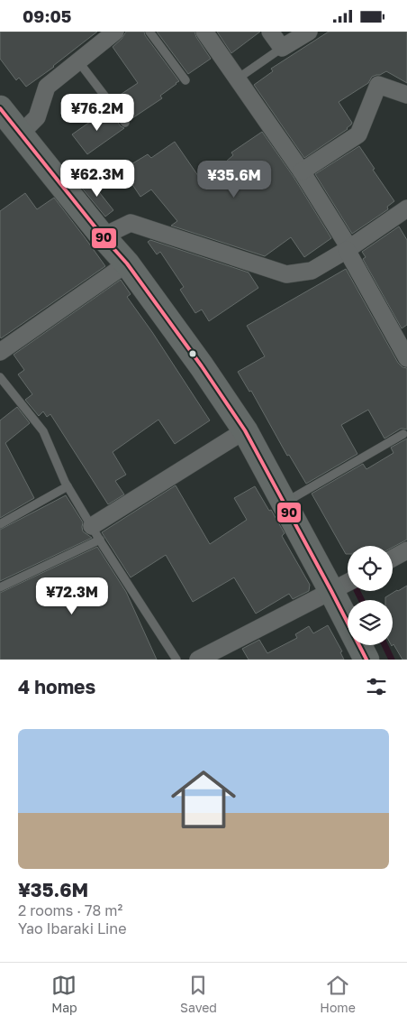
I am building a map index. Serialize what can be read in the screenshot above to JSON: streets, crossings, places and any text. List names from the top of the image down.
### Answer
{
  "lines": ["transit line 90"],
  "page": {
    "status": "09:05",
    "price": [
      "¥76.2M",
      "¥62.3M",
      "¥35.6M",
      "¥72.3M"
    ],
    "heading": "4 homes",
    "list": [
      {
        "name": "¥35.6M",
        "note": "2 rooms · 78 m² · Yao Ibaraki Line"
      }
    ],
    "tabs": ["Map", "Saved", "Home"]
  }
}
